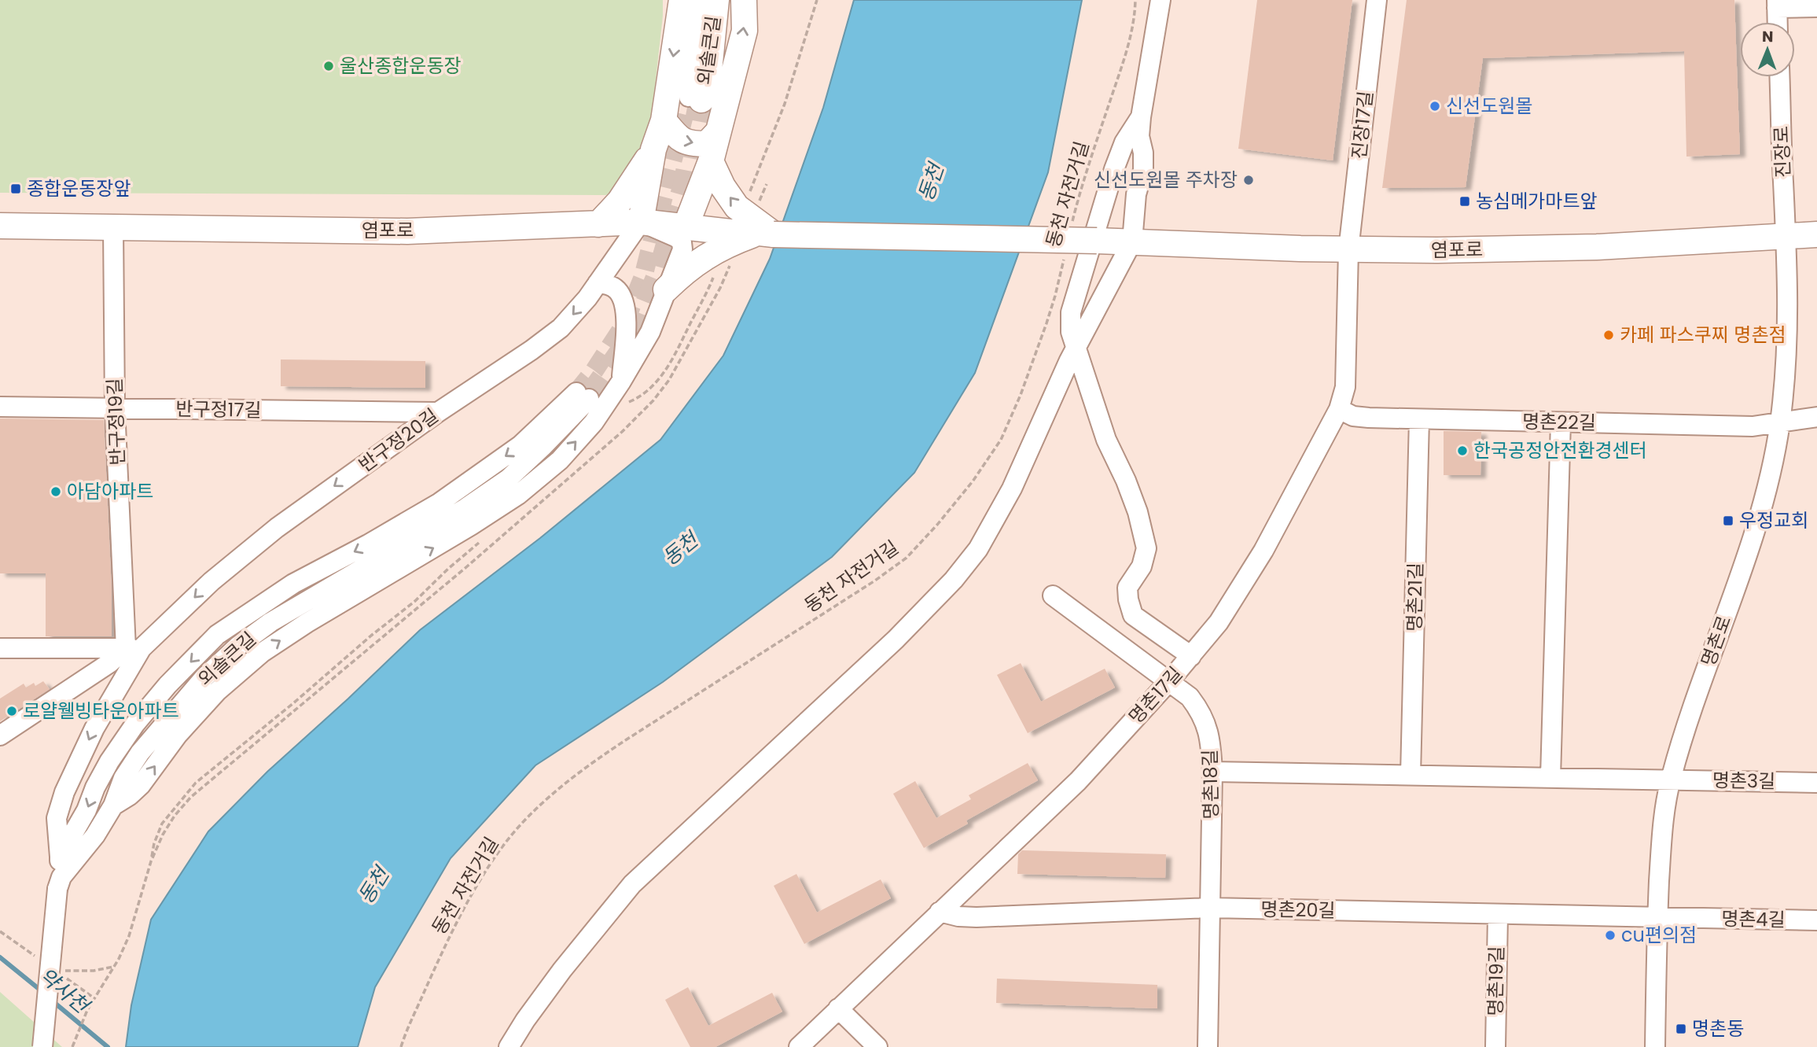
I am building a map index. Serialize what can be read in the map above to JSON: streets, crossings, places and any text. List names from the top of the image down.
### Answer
{
  "streets": {
    "main road": ["외솔큰길", "염포로"],
    "street": [
      "진장17길",
      "진장로",
      "반구정17길",
      "반구정19길",
      "명촌22길",
      "반구정20길",
      "명촌21길",
      "명촌로",
      "명촌17길",
      "명촌3길",
      "명촌18길",
      "명촌20길",
      "명촌4길",
      "명촌19길"
    ],
    "path": ["동천 자전거길"]
  },
  "crossings": [
    ["외솔큰길", "반구정20길"],
    ["진장17길", "염포로"],
    ["진장17길", "명촌17길"],
    ["진장로", "염포로"],
    ["진장로", "명촌로"],
    ["염포로", "반구정19길"],
    ["염포로", "반구정20길"],
    ["염포로", "명촌로"],
    ["염포로", "명촌17길"],
    ["반구정17길", "반구정19길"],
    ["반구정17길", "반구정20길"],
    ["반구정19길", "반구정20길"],
    ["명촌22길", "명촌21길"],
    ["명촌22길", "명촌로"],
    ["명촌22길", "명촌17길"],
    ["명촌로", "명촌3길"],
    ["명촌로", "명촌20길"],
    ["명촌로", "명촌4길"],
    ["명촌17길", "명촌18길"],
    ["명촌17길", "명촌20길"],
    ["명촌18길", "명촌20길"],
    ["명촌20길", "명촌4길"],
    ["명촌20길", "명촌19길"]
  ],
  "water": ["동천", "약사천"],
  "places": {
    "other": [
      "울산종합운동장",
      "신선도원몰",
      "신선도원몰 주차장",
      "카페 파스쿠찌 명촌점",
      "한국공정안전환경센터",
      "아담아파트",
      "로얄웰빙타운아파트",
      "cu편의점"
    ],
    "transit": [
      "종합운동장앞",
      "농심메가마트앞",
      "우정교회",
      "명촌동"
    ]
  },
  "north": "top"
}
